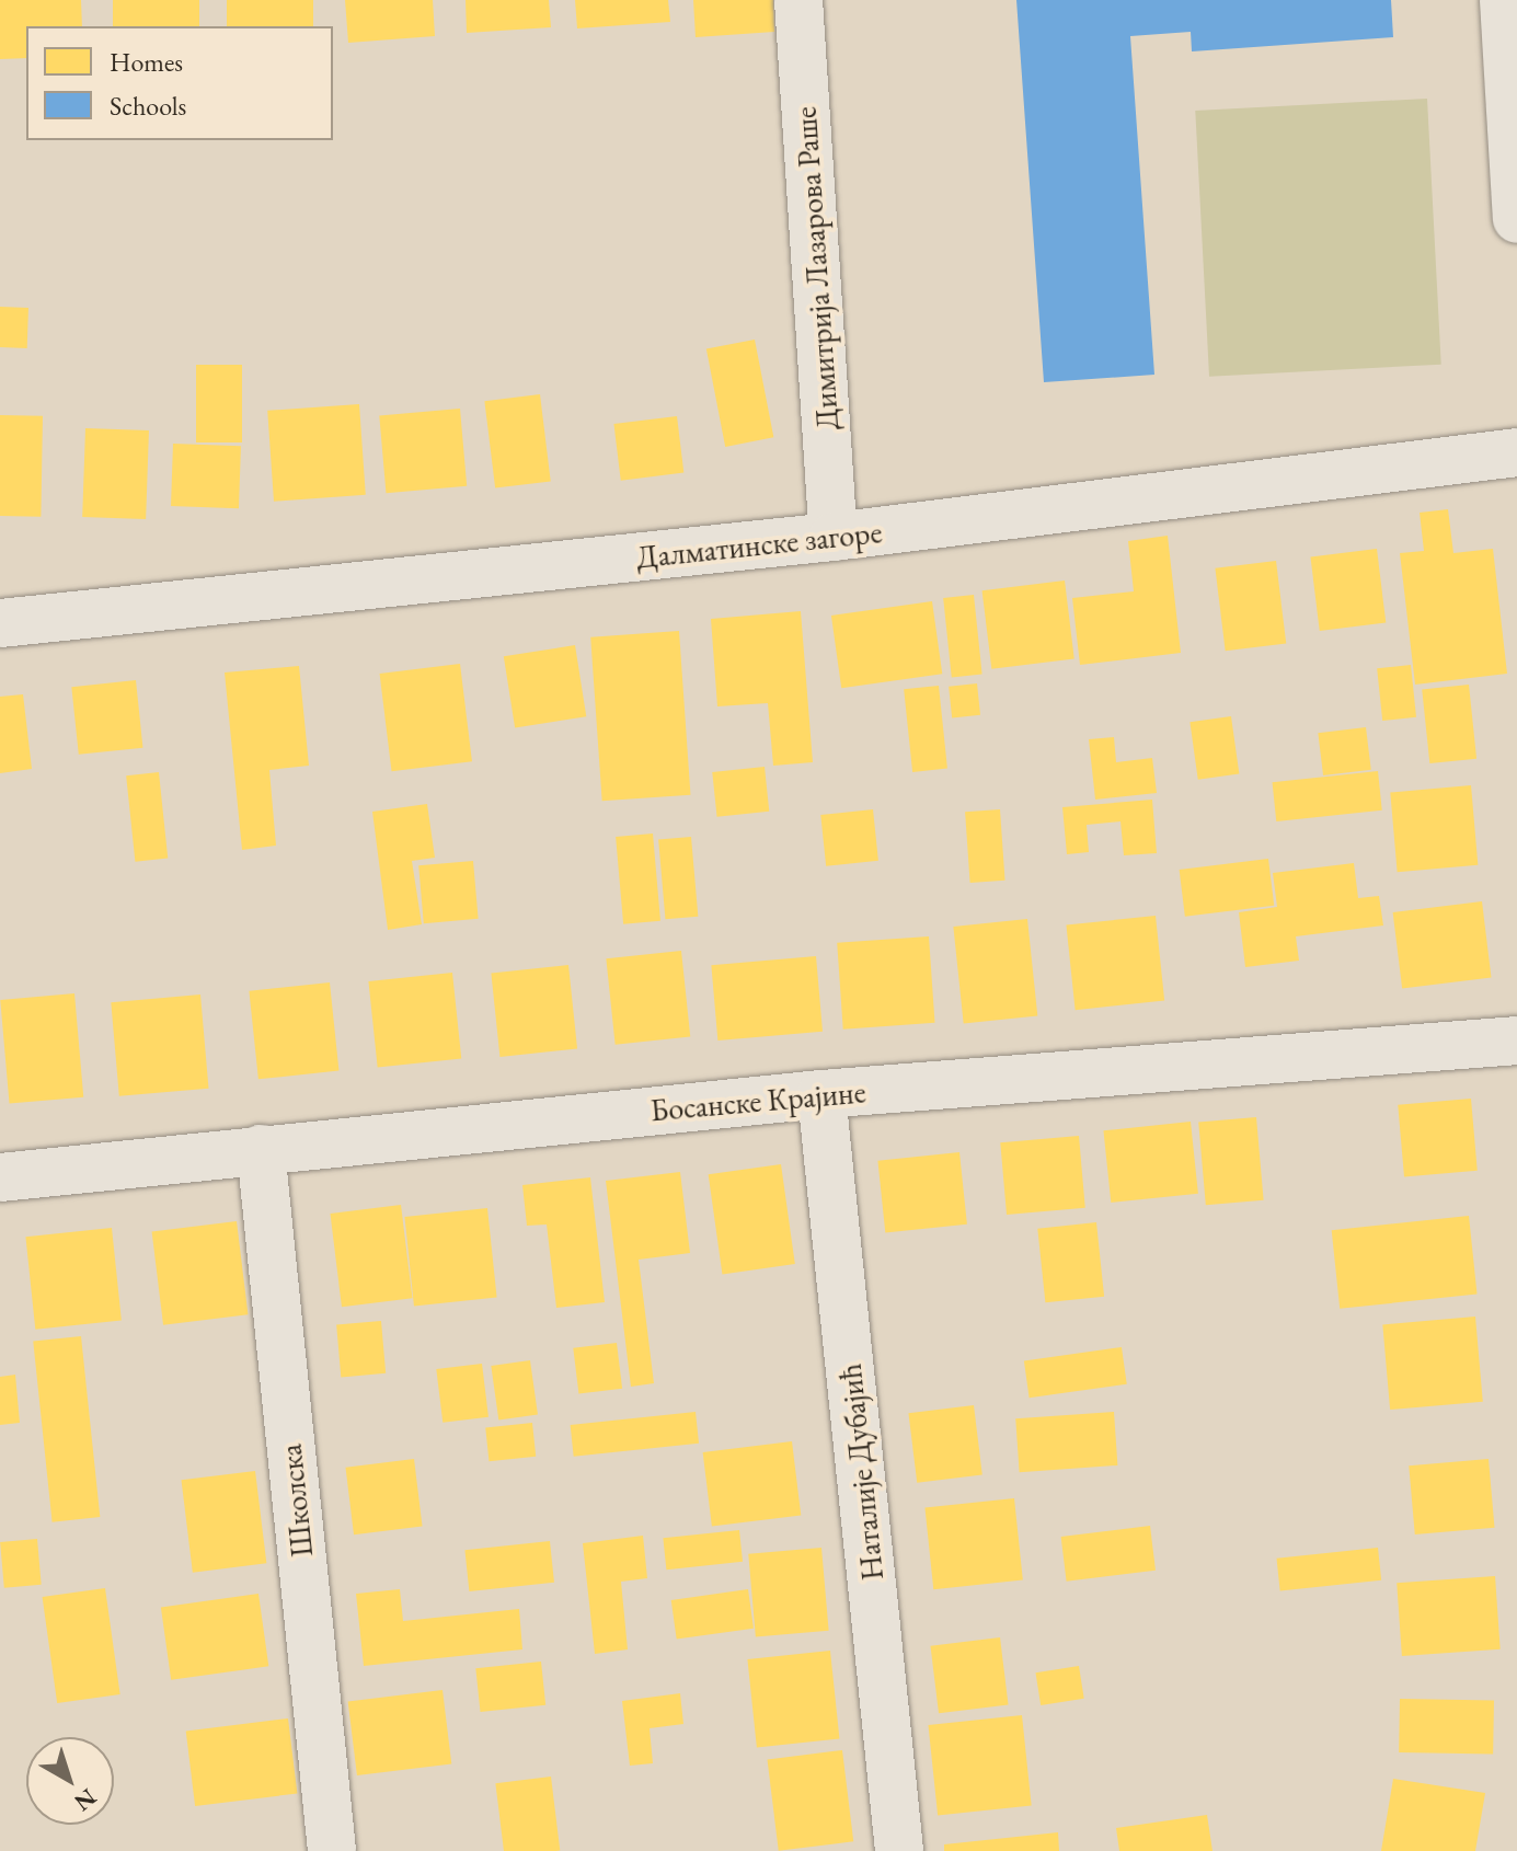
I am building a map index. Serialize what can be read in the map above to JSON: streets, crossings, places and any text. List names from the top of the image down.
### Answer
{
  "streets": {
    "street": [
      "Димитрија Лазарова Раше",
      "Далматинске загоре",
      "Босанске Крајине",
      "Наталије Дубајић",
      "Школска"
    ]
  },
  "crossings": [
    ["Димитрија Лазарова Раше", "Далматинске загоре"],
    ["Босанске Крајине", "Наталије Дубајић"],
    ["Босанске Крајине", "Школска"]
  ],
  "legend": ["Homes", "Schools"],
  "north": "bottom right"
}
